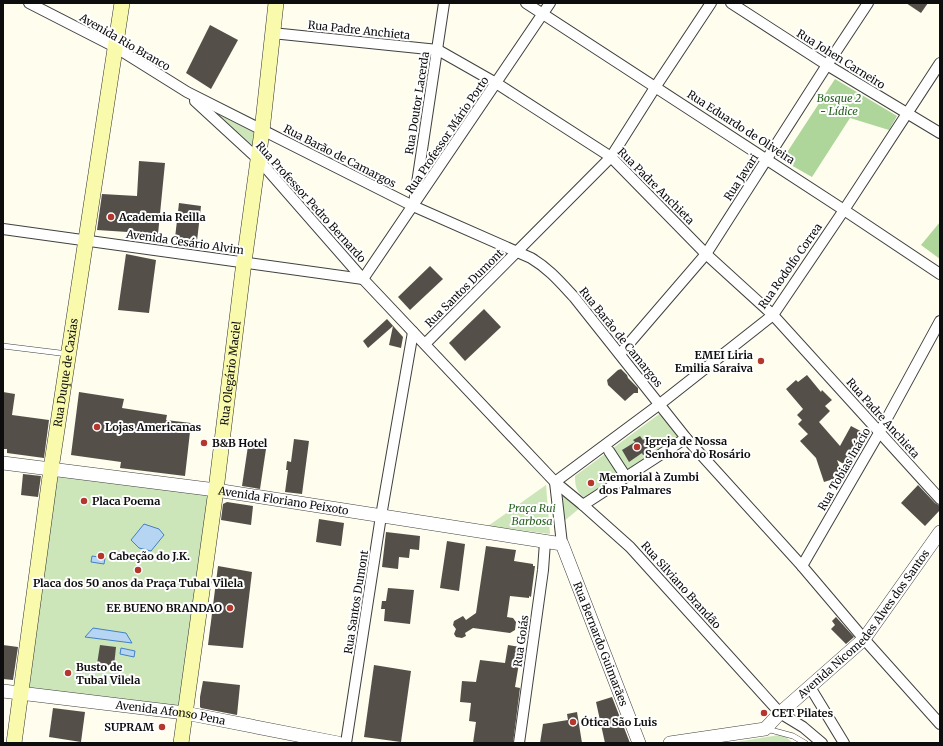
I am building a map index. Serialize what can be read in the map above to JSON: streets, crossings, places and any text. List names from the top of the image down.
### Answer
{
  "streets": {
    "main road": ["Rua Duque de Caxias", "Rua Olegário Maciel"],
    "street": [
      "Rua Padre Anchieta",
      "Avenida Rio Branco",
      "Rua Johen Carneiro",
      "Rua Doutor Lacerda",
      "Rua Eduardo de Oliveira",
      "Rua Professor Mário Porto",
      "Rua Barão de Camargos",
      "Rua Javari",
      "Rua Professor Pedro Bernardo",
      "Avenida Cesário Alvim",
      "Rua Rodolfo Correa",
      "Rua Santos Dumont",
      "Rua Tobias Inácio",
      "Avenida Floriano Peixoto",
      "Rua Silviano Brandão",
      "Avenida Nicomedes Alves dos Santos",
      "Rua Goiás",
      "Rua Bernardo Guimarães",
      "Avenida Afonso Pena"
    ]
  },
  "crossings": [
    ["Rua Padre Anchieta", "Rua Doutor Lacerda"],
    ["Rua Padre Anchieta", "Rua Professor Mário Porto"],
    ["Rua Padre Anchieta", "Rua Javari"],
    ["Rua Padre Anchieta", "Rua Rodolfo Correa"],
    ["Rua Padre Anchieta", "Rua Santos Dumont"],
    ["Rua Padre Anchieta", "Rua Olegário Maciel"],
    ["Rua Padre Anchieta", "Rua Tobias Inácio"],
    ["Avenida Rio Branco", "Rua Barão de Camargos"],
    ["Avenida Rio Branco", "Rua Professor Pedro Bernardo"],
    ["Avenida Rio Branco", "Rua Duque de Caxias"],
    ["Rua Johen Carneiro", "Rua Javari"],
    ["Rua Johen Carneiro", "Rua Rodolfo Correa"],
    ["Rua Doutor Lacerda", "Rua Professor Mário Porto"],
    ["Rua Doutor Lacerda", "Rua Barão de Camargos"],
    ["Rua Eduardo de Oliveira", "Rua Professor Mário Porto"],
    ["Rua Eduardo de Oliveira", "Rua Javari"],
    ["Rua Eduardo de Oliveira", "Rua Rodolfo Correa"],
    ["Rua Eduardo de Oliveira", "Rua Santos Dumont"],
    ["Rua Professor Mário Porto", "Rua Barão de Camargos"],
    ["Rua Professor Mário Porto", "Rua Professor Pedro Bernardo"],
    ["Rua Professor Mário Porto", "Avenida Cesário Alvim"],
    ["Rua Barão de Camargos", "Rua Javari"],
    ["Rua Barão de Camargos", "Rua Professor Pedro Bernardo"],
    ["Rua Barão de Camargos", "Rua Rodolfo Correa"],
    ["Rua Barão de Camargos", "Rua Santos Dumont"],
    ["Rua Barão de Camargos", "Rua Olegário Maciel"],
    ["Rua Barão de Camargos", "Rua Tobias Inácio"],
    ["Rua Barão de Camargos", "Avenida Nicomedes Alves dos Santos"],
    ["Rua Professor Pedro Bernardo", "Avenida Cesário Alvim"],
    ["Rua Professor Pedro Bernardo", "Rua Santos Dumont"],
    ["Rua Professor Pedro Bernardo", "Rua Olegário Maciel"],
    ["Avenida Cesário Alvim", "Rua Duque de Caxias"],
    ["Avenida Cesário Alvim", "Rua Olegário Maciel"],
    ["Rua Rodolfo Correa", "Rua Silviano Brandão"],
    ["Rua Santos Dumont", "Avenida Floriano Peixoto"],
    ["Rua Duque de Caxias", "Avenida Floriano Peixoto"],
    ["Rua Duque de Caxias", "Avenida Afonso Pena"],
    ["Rua Olegário Maciel", "Avenida Floriano Peixoto"],
    ["Rua Olegário Maciel", "Avenida Afonso Pena"],
    ["Avenida Floriano Peixoto", "Rua Goiás"],
    ["Avenida Floriano Peixoto", "Rua Bernardo Guimarães"],
    ["Rua Silviano Brandão", "Avenida Nicomedes Alves dos Santos"]
  ],
  "parks": ["Bosque 2 - Lídice", "Praça Rui Barbosa"],
  "places": [
    "Academia Reilla",
    "EMEI Liria Emilia Saraiva",
    "Lojas Americanas",
    "B&B Hotel",
    "Igreja de Nossa Senhora do Rosário",
    "Memorial à Zumbi dos Palmares",
    "Placa Poema",
    "Cabeção do J.K.",
    "Placa dos 50 anos da Praça Tubal Vilela",
    "EE BUENO BRANDAO",
    "Busto de Tubal Vilela",
    "CET Pilates",
    "Ótica São Luis",
    "SUPRAM"
  ]
}
